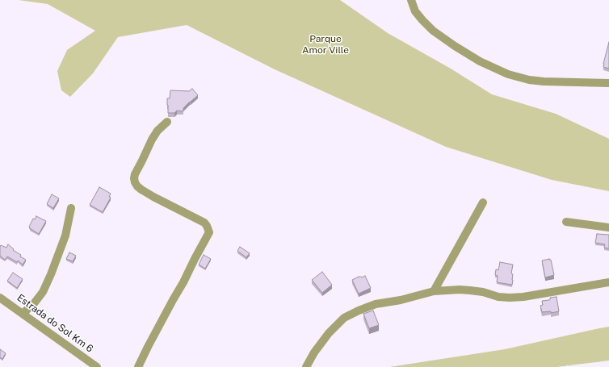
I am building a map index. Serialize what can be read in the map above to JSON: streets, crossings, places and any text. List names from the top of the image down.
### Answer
{
  "streets": {
    "street": ["Estrada do Sol Km 6"]
  },
  "parks": ["Parque Amor Ville"]
}
